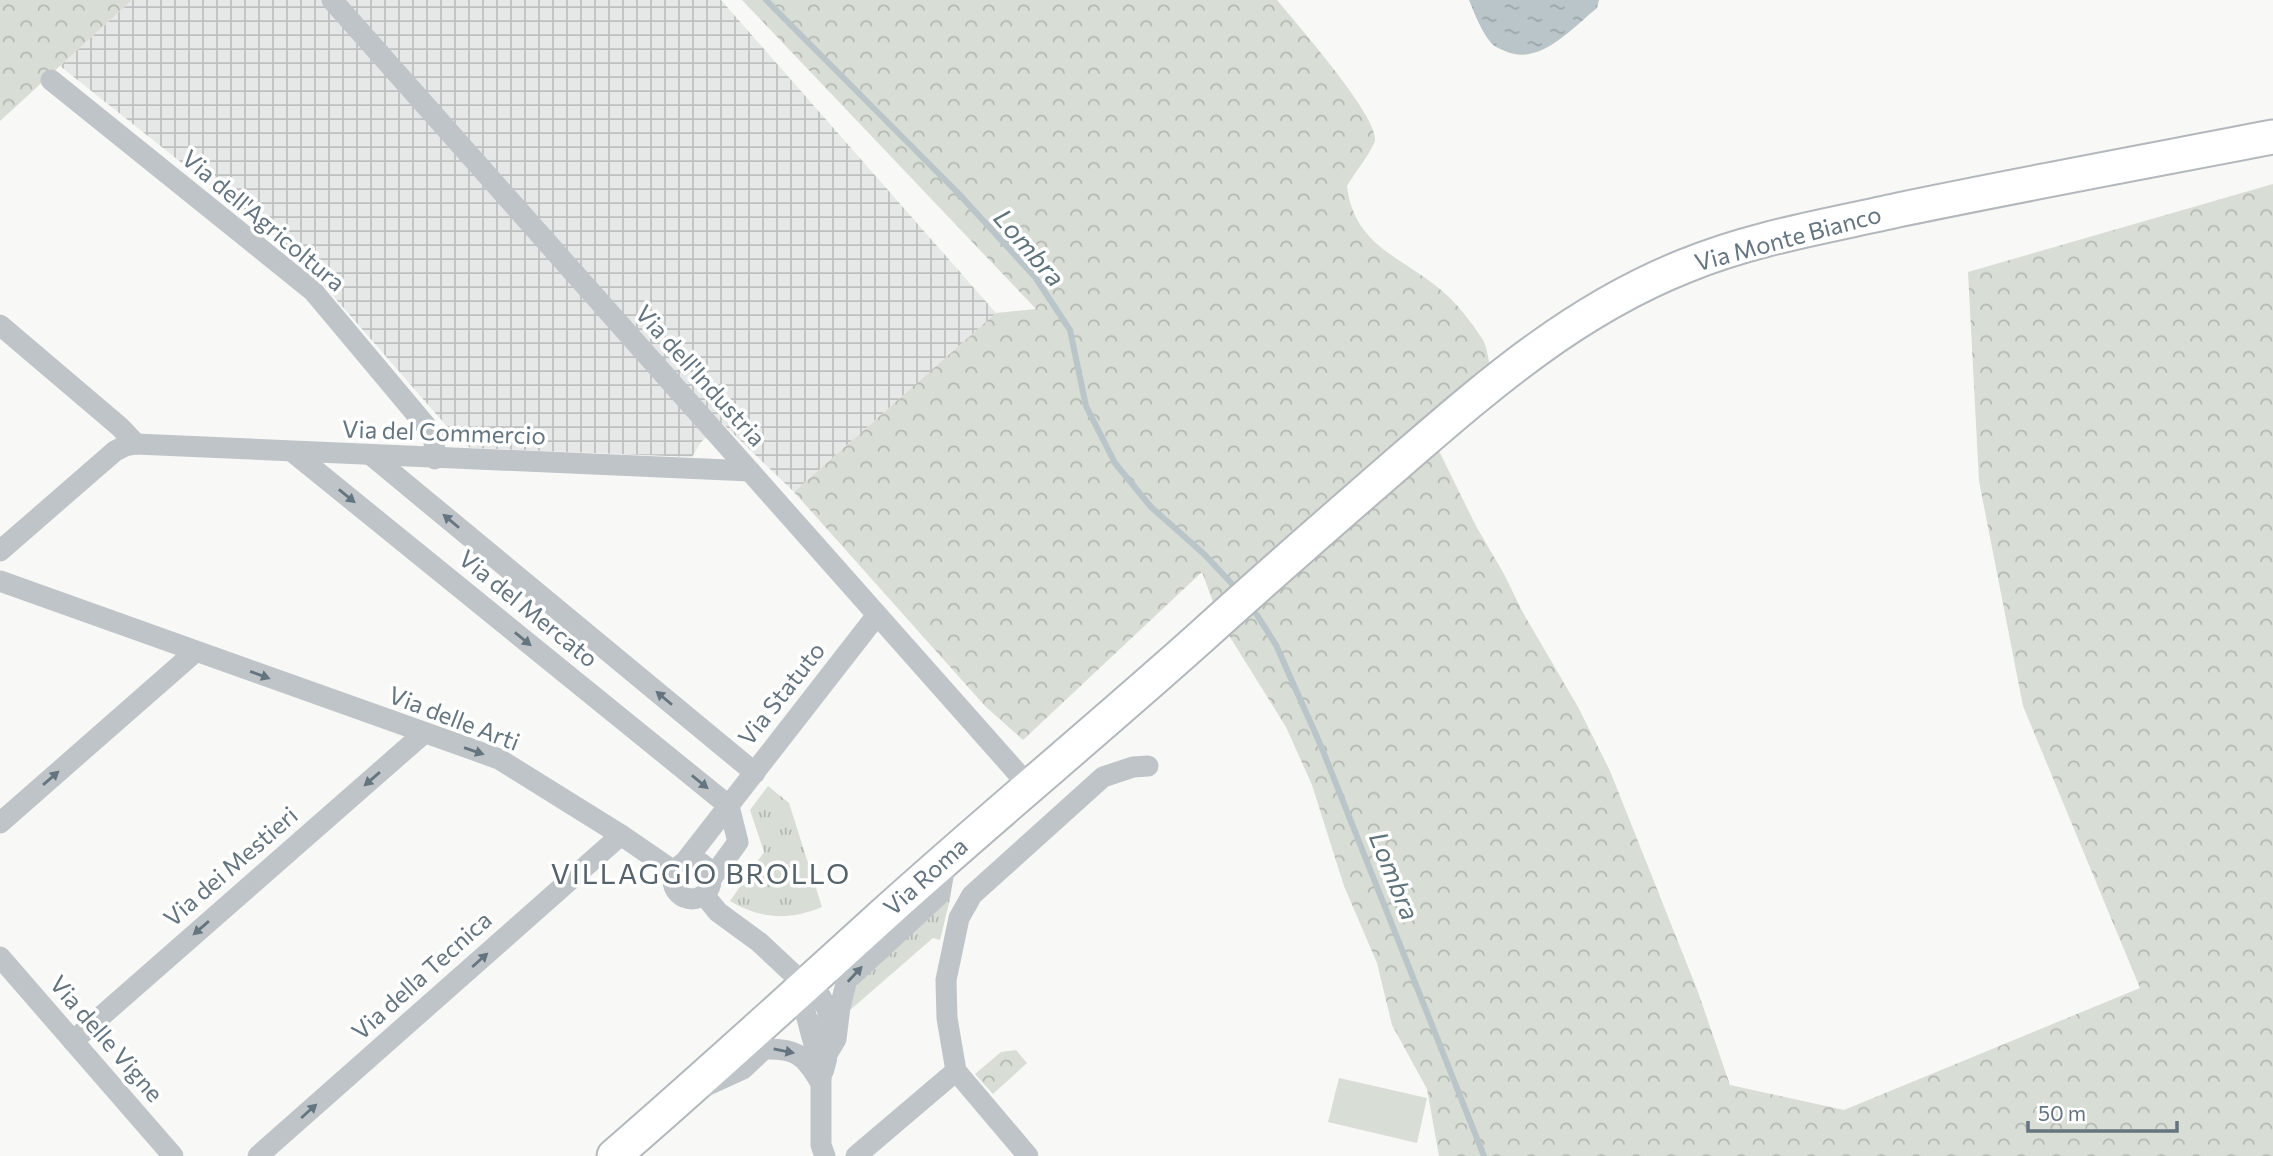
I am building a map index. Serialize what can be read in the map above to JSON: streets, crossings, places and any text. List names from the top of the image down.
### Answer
{
  "streets": {
    "main road": ["Via Monte Bianco", "Via Roma"],
    "street": [
      "Via dell'Agricoltura",
      "Via dell'Industria",
      "Via del Commercio",
      "Via del Mercato",
      "Via Statuto",
      "Via delle Arti",
      "Via dei Mestieri",
      "Via della Tecnica",
      "Via delle Vigne"
    ]
  },
  "crossings": [
    ["Via dell'Agricoltura", "Via del Commercio"],
    ["Via Monte Bianco", "Via Roma"],
    ["Via dell'Industria", "Via del Commercio"],
    ["Via dell'Industria", "Via Statuto"],
    ["Via dell'Industria", "Via Roma"],
    ["Via del Commercio", "Via del Mercato"],
    ["Via del Mercato", "Via Statuto"],
    ["Via Statuto", "Via delle Arti"],
    ["Via delle Arti", "Via dei Mestieri"],
    ["Via delle Arti", "Via della Tecnica"],
    ["Via dei Mestieri", "Via delle Vigne"]
  ],
  "one_way": ["Via delle Arti", "Via dei Mestieri", "Via della Tecnica"],
  "districts": ["VILLAGGIO BROLLO"],
  "water": ["Lombra"],
  "scale_bar": "50 m"
}
